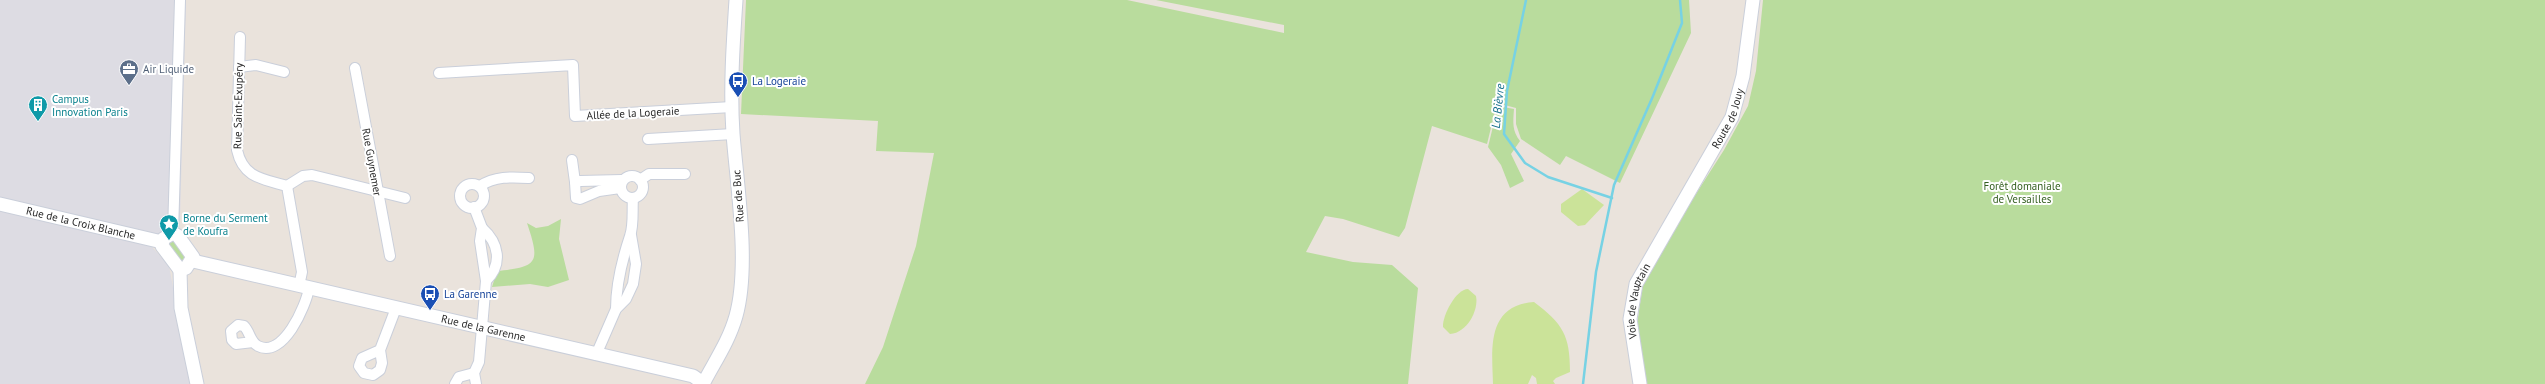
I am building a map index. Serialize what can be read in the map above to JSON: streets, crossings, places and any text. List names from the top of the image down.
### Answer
{
  "streets": {
    "street": [
      "Rue Saint-Exupéry",
      "Allée de la Logeraie",
      "Route de Jouy",
      "Rue Guynemer",
      "Rue de Buc",
      "Rue de la Croix Blanche",
      "Voie de Vauptain",
      "Rue de la Garenne"
    ]
  },
  "crossings": [
    ["Allée de la Logeraie", "Rue de Buc"],
    ["Route de Jouy", "Voie de Vauptain"],
    ["Rue de Buc", "Rue de la Garenne"]
  ],
  "water": ["La Bièvre"],
  "parks": ["Forêt domaniale de Versailles"],
  "places": {
    "office": ["Air Liquide"],
    "bus stop": ["La Logeraie", "La Garenne"],
    "building": ["Campus Innovation Paris"],
    "place": ["Borne du Serment de Koufra"]
  }
}
